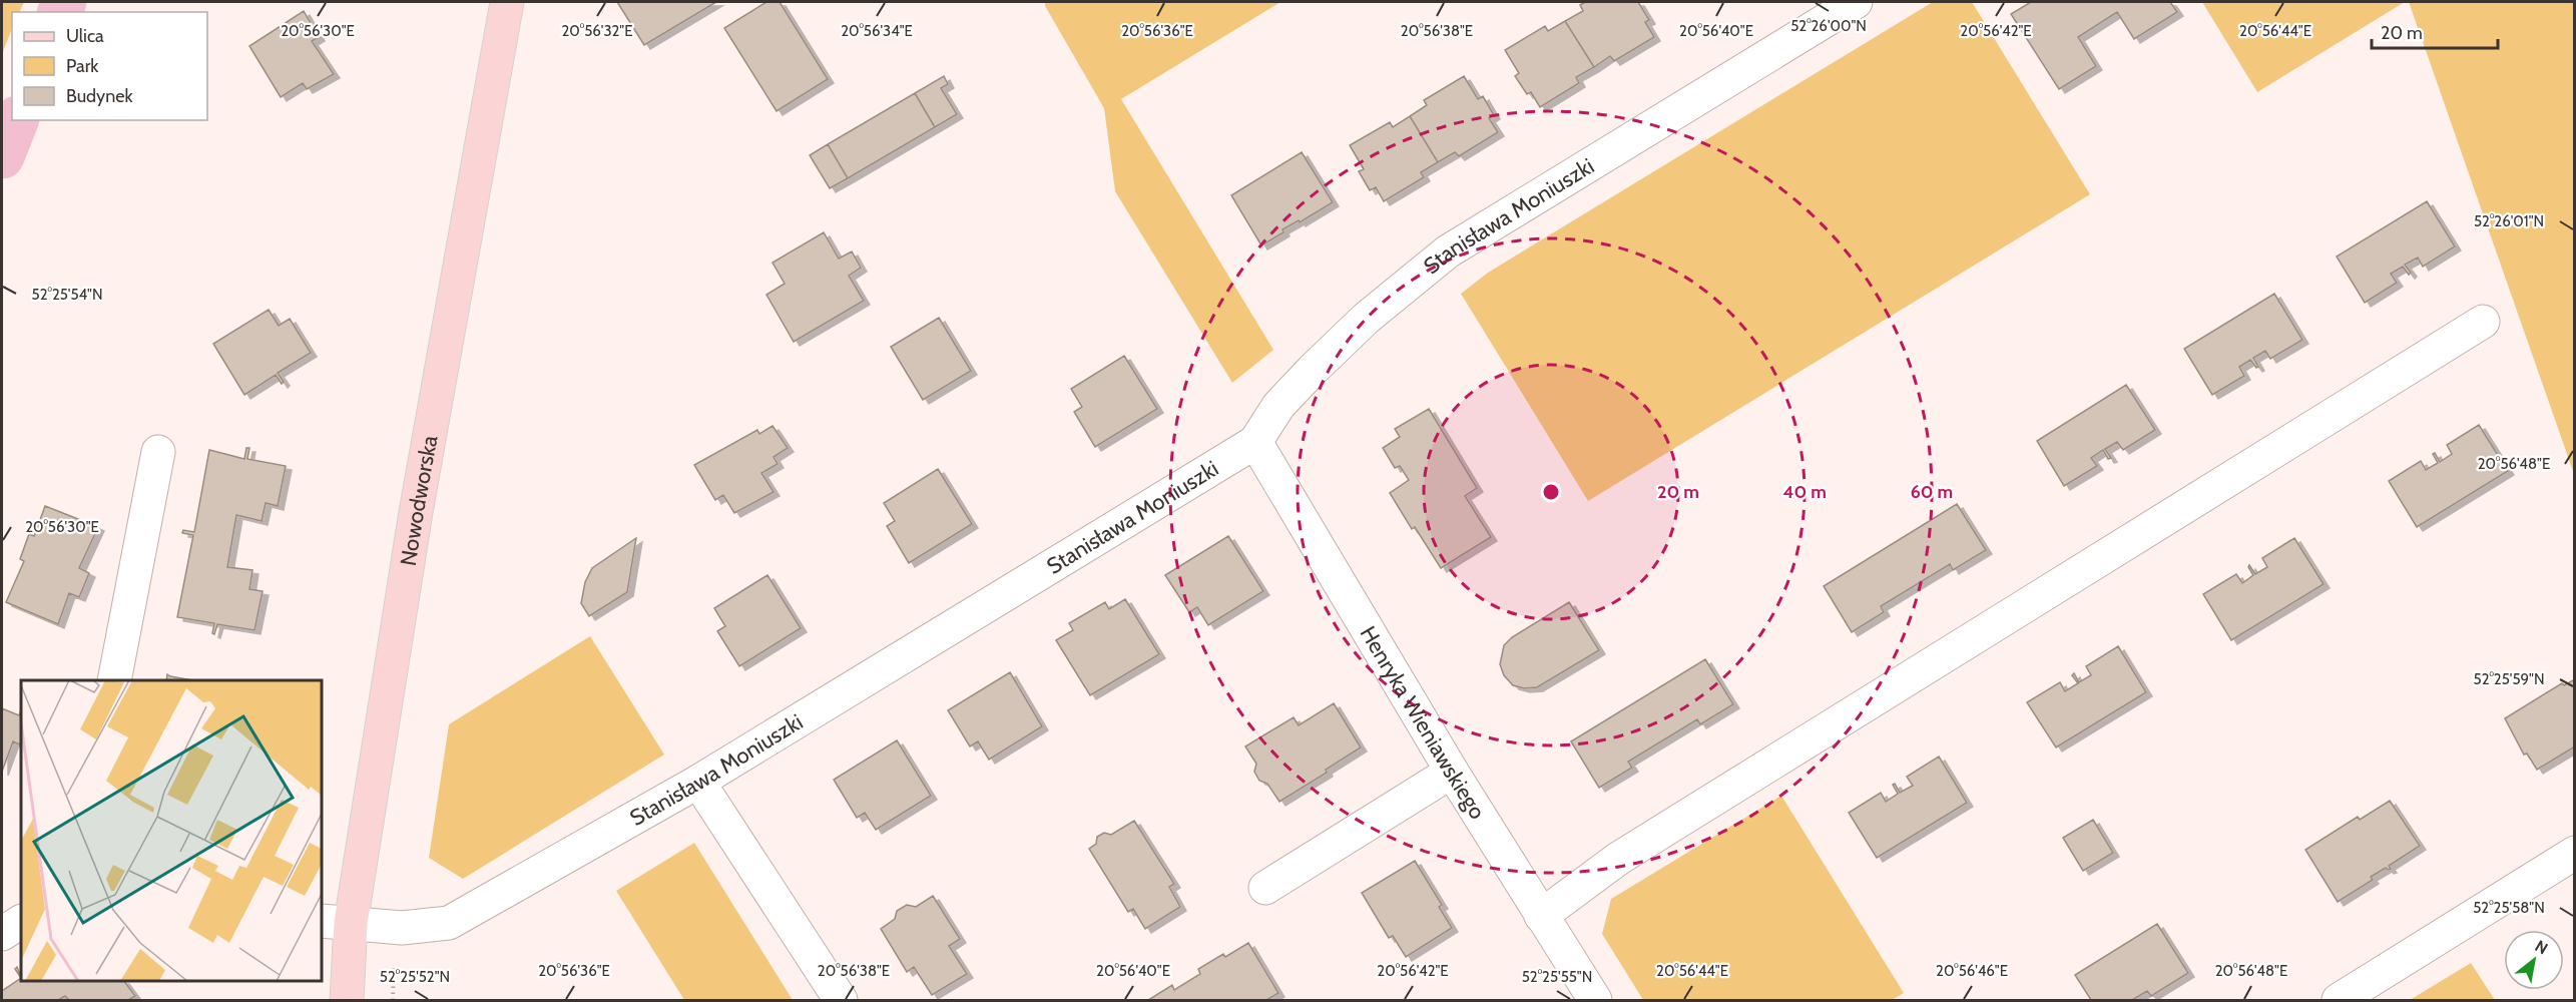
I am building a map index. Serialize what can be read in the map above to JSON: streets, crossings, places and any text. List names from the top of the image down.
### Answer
{
  "streets": {
    "main road": ["Nowodworska"],
    "street": ["Stanisława Moniuszki", "Henryka Wieniawskiego"]
  },
  "crossings": [
    ["Stanisława Moniuszki", "Nowodworska"],
    ["Stanisława Moniuszki", "Henryka Wieniawskiego"]
  ],
  "legend": ["Ulica", "Park", "Budynek"],
  "scale_bar": "20 m",
  "north": "top right",
  "coordinates": [
    "52°26'00\"N",
    "20°56'30\"E",
    "20°56'32\"E",
    "20°56'34\"E",
    "20°56'36\"E",
    "20°56'38\"E",
    "20°56'40\"E",
    "20°56'42\"E",
    "20°56'44\"E",
    "52°26'01\"N",
    "52°25'54\"N",
    "20°56'48\"E",
    "52°25'59\"N",
    "52°25'58\"N",
    "20°56'46\"E",
    "52°25'52\"N",
    "52°25'55\"N"
  ],
  "rings": ["20 m", "40 m", "60 m"]
}
